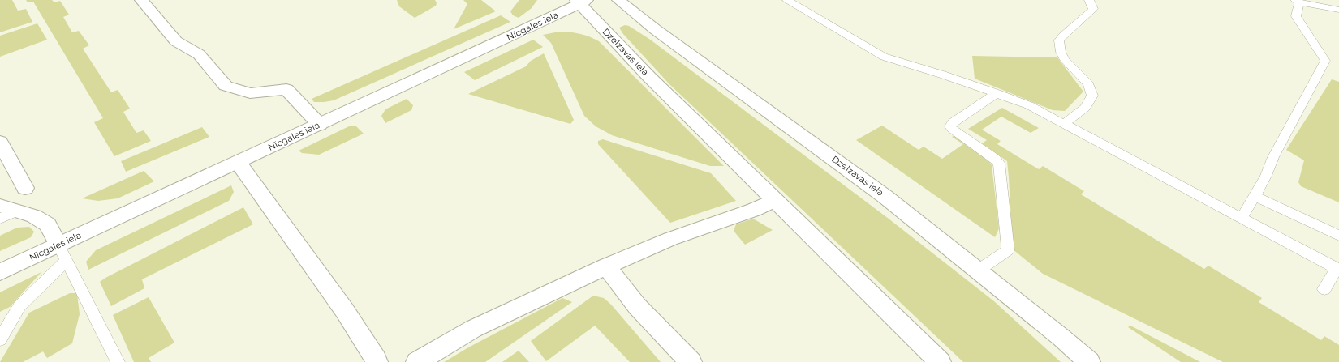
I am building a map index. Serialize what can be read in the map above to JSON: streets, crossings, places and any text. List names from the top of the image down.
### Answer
{
  "streets": {
    "street": ["Nīcgales iela", "Dzelzavas iela"]
  },
  "crossings": [
    ["Nīcgales iela", "Dzelzavas iela"]
  ]
}
